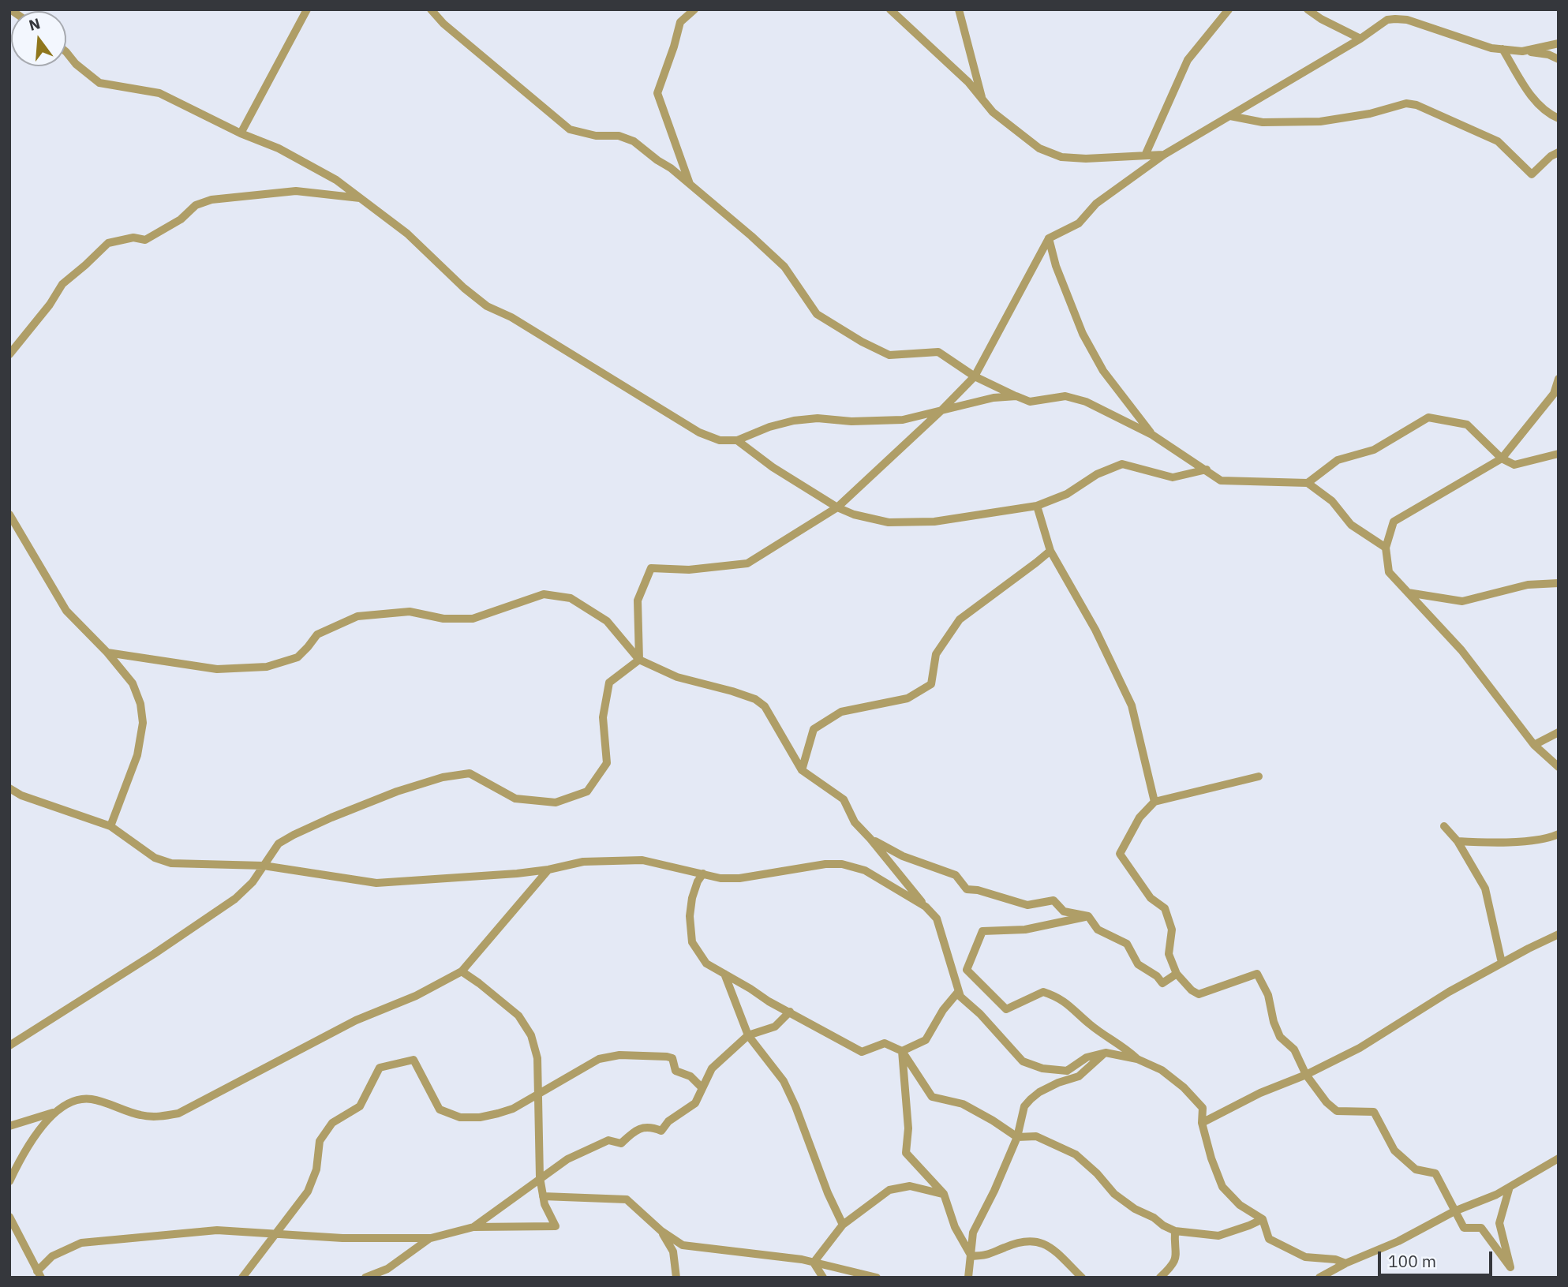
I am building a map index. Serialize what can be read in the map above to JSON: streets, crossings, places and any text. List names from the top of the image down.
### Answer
{
  "scale_bar": "100 m",
  "north": "top"
}
